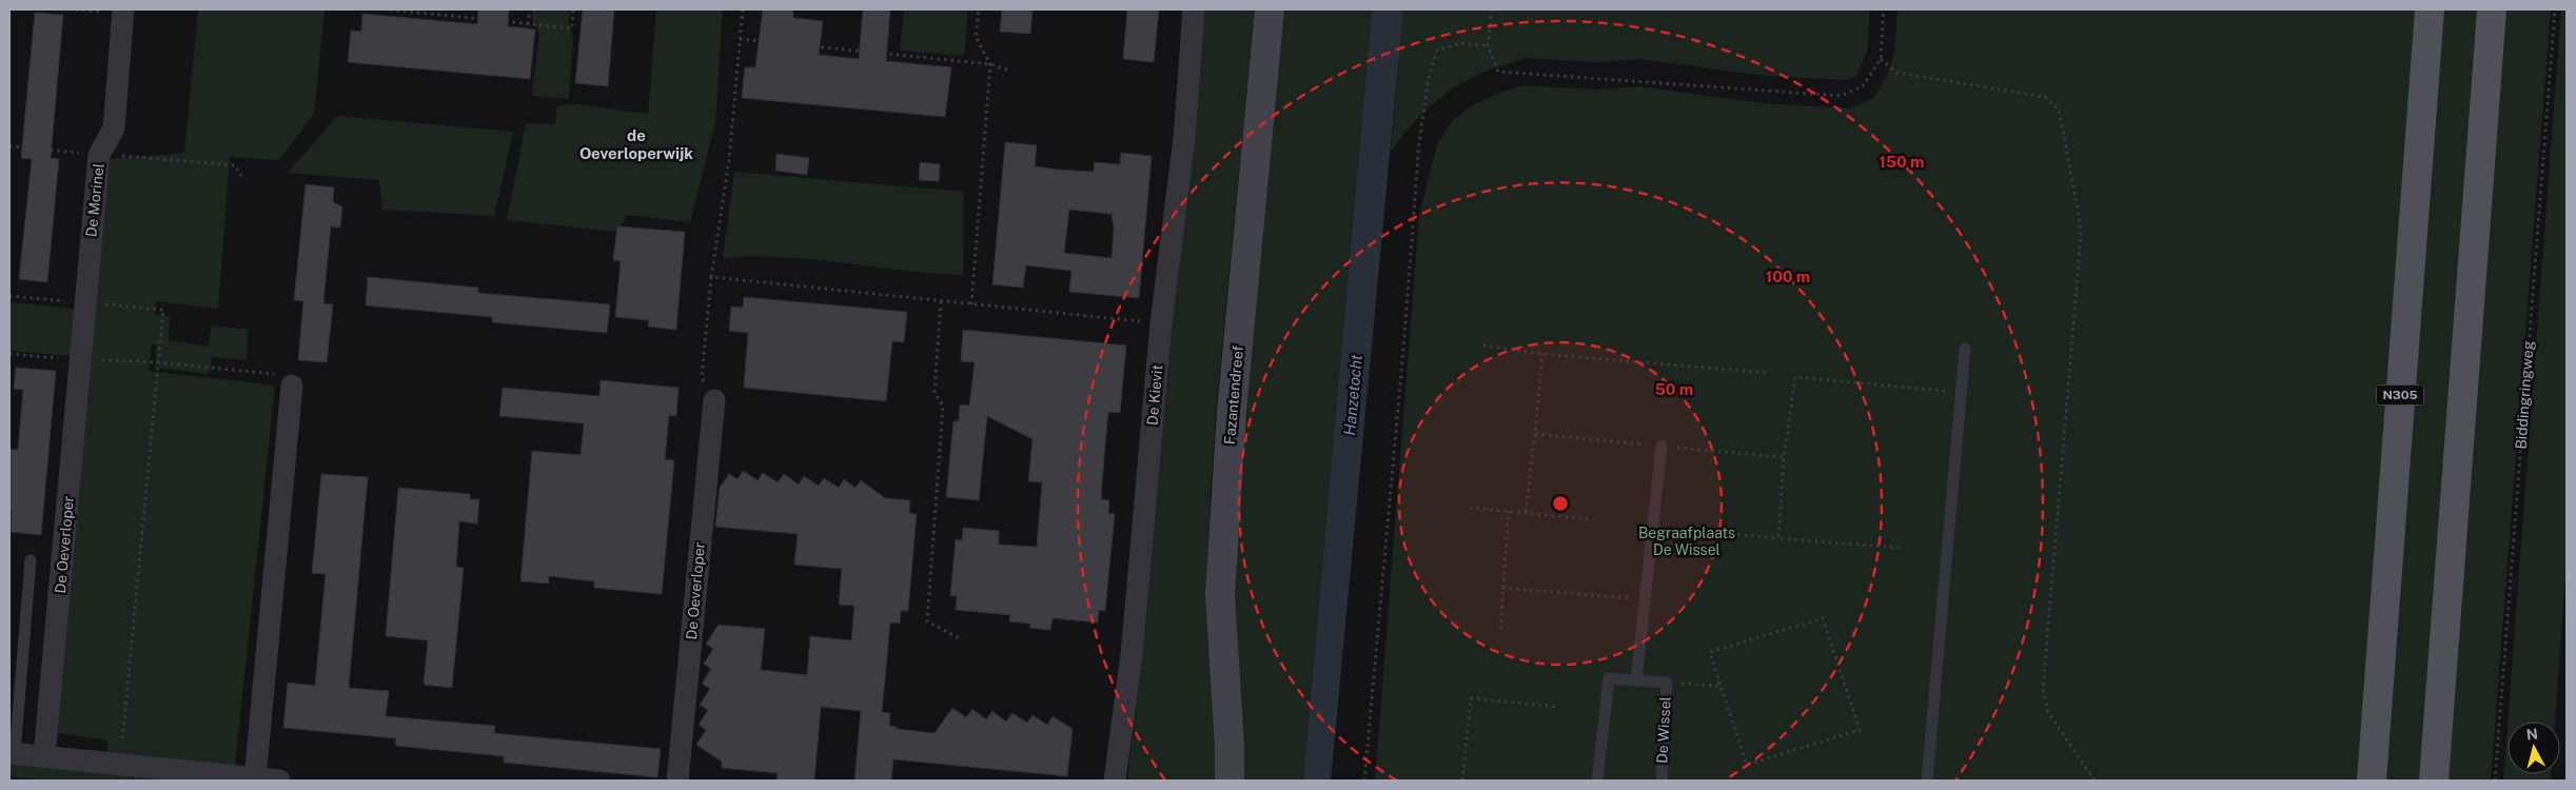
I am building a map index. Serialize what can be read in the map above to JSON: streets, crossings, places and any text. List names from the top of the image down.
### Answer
{
  "streets": {
    "main road": ["N305"],
    "street": [
      "De Morinel",
      "De Kievit",
      "Fazantendreef",
      "De Oeverloper"
    ],
    "lane": ["De Wissel"],
    "path": ["Biddingringweg"]
  },
  "crossings": [
    ["De Morinel", "De Oeverloper"]
  ],
  "districts": ["de Oeverloperwijk"],
  "water": ["Hanzetocht"],
  "parks": ["Begraafplaats De Wissel"],
  "north": "top",
  "rings": ["150 m", "100 m", "50 m"]
}
